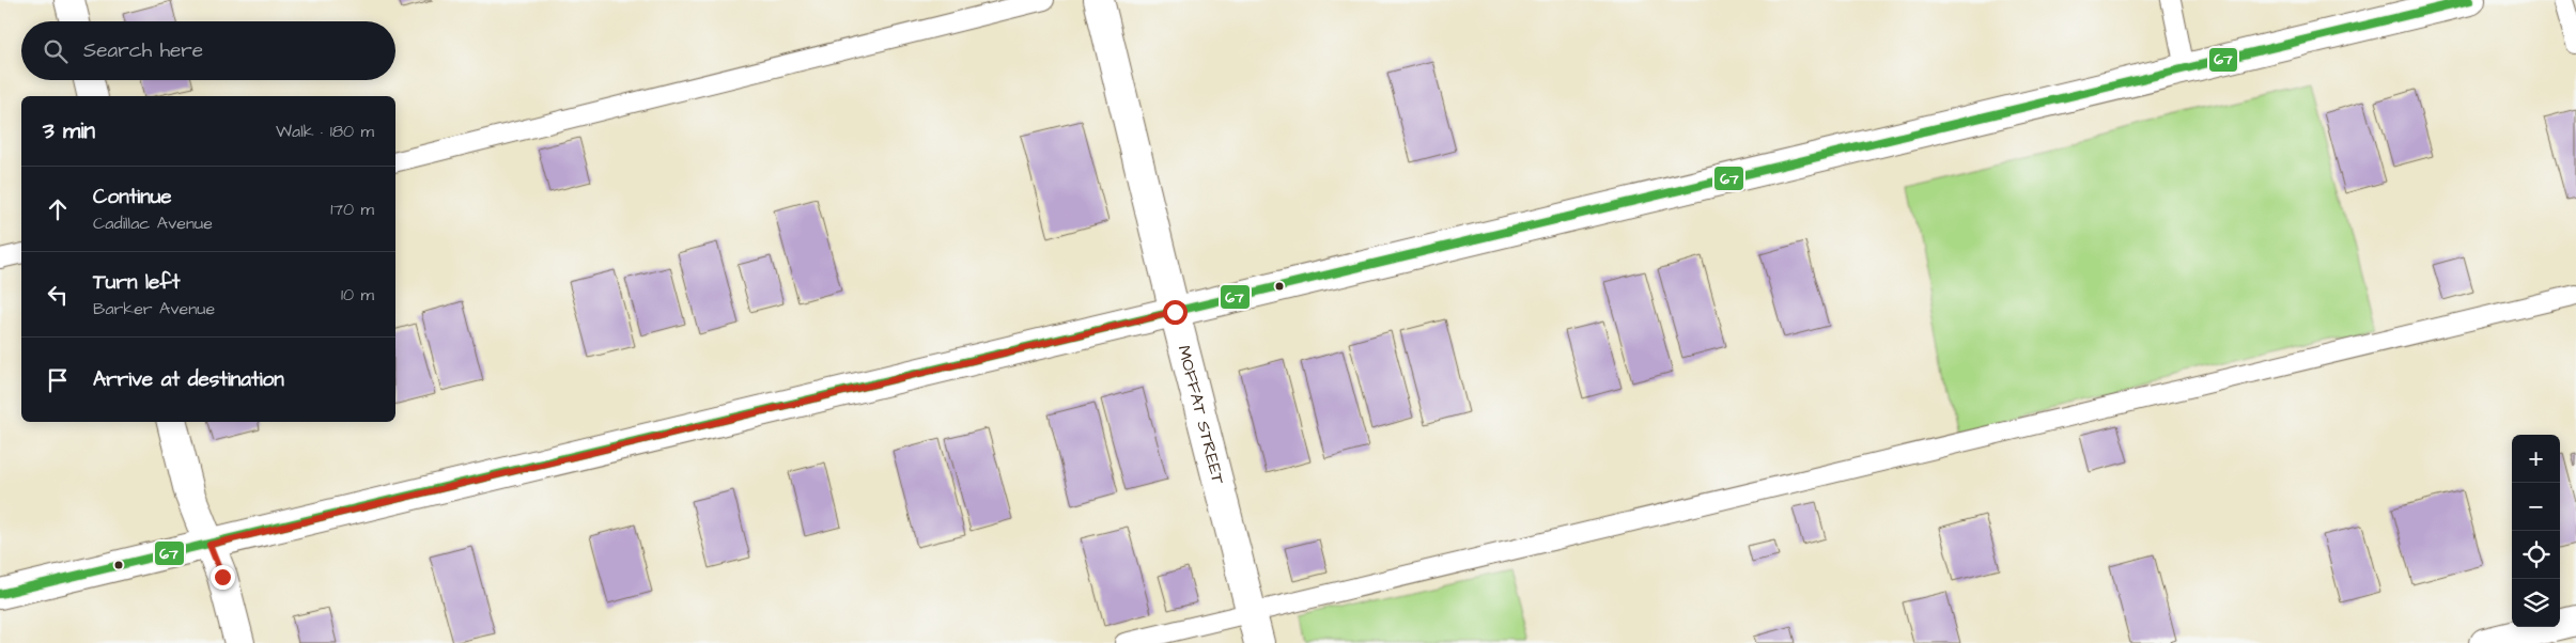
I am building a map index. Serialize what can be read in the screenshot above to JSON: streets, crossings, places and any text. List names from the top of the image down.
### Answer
{
  "streets": {
    "main road": ["MOFFAT STREET"]
  },
  "lines": ["transit line 67"],
  "page": {
    "search": "Search here",
    "heading": ["3 min", "Walk · 180 m"],
    "list": [
      ["Continue", "Cadillac Avenue", "170 m"],
      ["Turn left", "Barker Avenue", "10 m"],
      "Arrive at destination"
    ],
    "map_buttons": ["+", "−"]
  }
}
